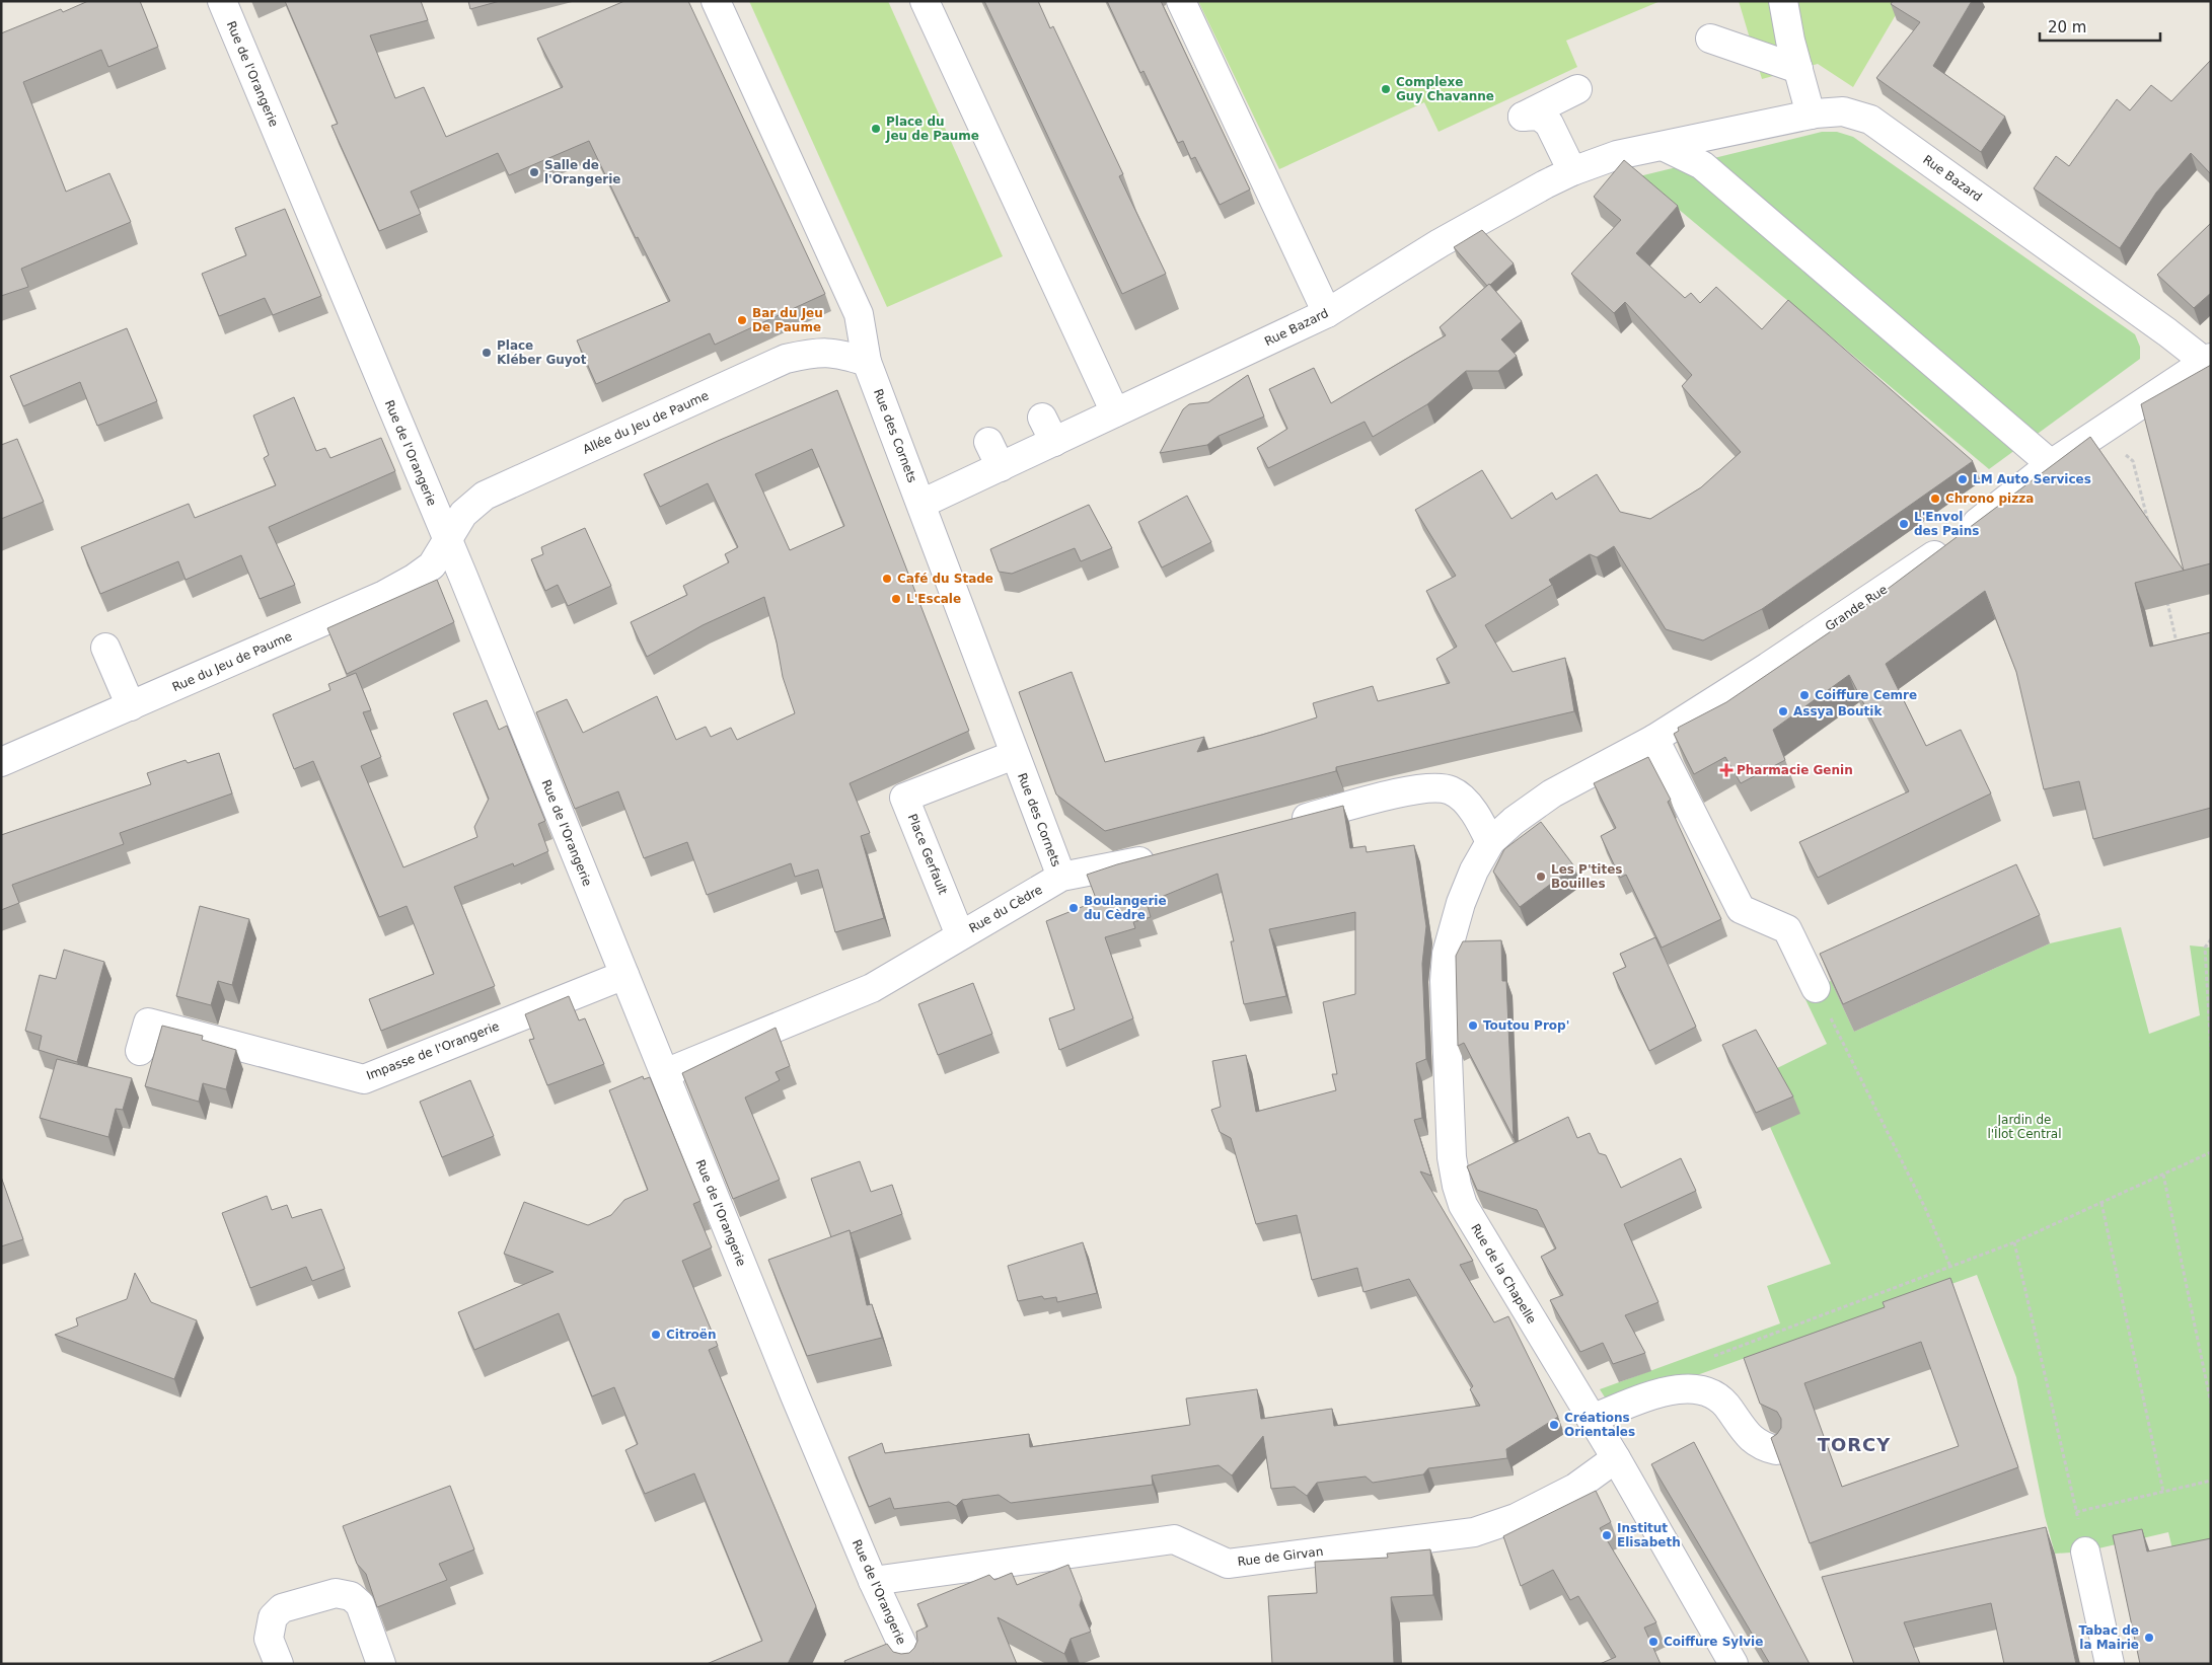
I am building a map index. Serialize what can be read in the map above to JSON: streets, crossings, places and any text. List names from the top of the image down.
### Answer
{
  "streets": {
    "street": [
      "Rue de l'Orangerie",
      "Rue Bazard",
      "Allée du Jeu de Paume",
      "Rue des Cornets",
      "Grande Rue",
      "Rue du Jeu de Paume",
      "Place Gerfault",
      "Rue du Cèdre",
      "Impasse de l'Orangerie",
      "Rue de la Chapelle",
      "Rue de Girvan"
    ]
  },
  "crossings": [
    ["Rue de l'Orangerie", "Allée du Jeu de Paume"],
    ["Rue de l'Orangerie", "Rue du Jeu de Paume"],
    ["Rue de l'Orangerie", "Rue du Cèdre"],
    ["Rue de l'Orangerie", "Impasse de l'Orangerie"],
    ["Rue de l'Orangerie", "Rue de Girvan"],
    ["Rue Bazard", "Rue des Cornets"],
    ["Rue Bazard", "Grande Rue"],
    ["Allée du Jeu de Paume", "Rue des Cornets"],
    ["Allée du Jeu de Paume", "Rue du Jeu de Paume"],
    ["Rue des Cornets", "Place Gerfault"],
    ["Rue des Cornets", "Rue du Cèdre"],
    ["Grande Rue", "Rue de la Chapelle"],
    ["Place Gerfault", "Rue du Cèdre"],
    ["Rue de la Chapelle", "Rue de Girvan"]
  ],
  "districts": ["TORCY"],
  "parks": ["Jardin de l'Îlot Central"],
  "places": {
    "other": [
      "Complexe Guy Chavanne",
      "Place du Jeu de Paume",
      "Salle de l'Orangerie",
      "Bar du Jeu De Paume",
      "Place Kléber Guyot",
      "LM Auto Services",
      "Chrono pizza",
      "L'Envol des Pains",
      "Café du Stade",
      "L'Escale",
      "Coiffure Cemre",
      "Assya Boutik",
      "Les P'tites Bouilles",
      "Boulangerie du Cèdre",
      "Toutou Prop'",
      "Citroën",
      "Créations Orientales",
      "Institut Elisabeth",
      "Tabac de la Mairie",
      "Coiffure Sylvie"
    ],
    "health": ["Pharmacie Genin"]
  },
  "scale_bar": "20 m"
}
